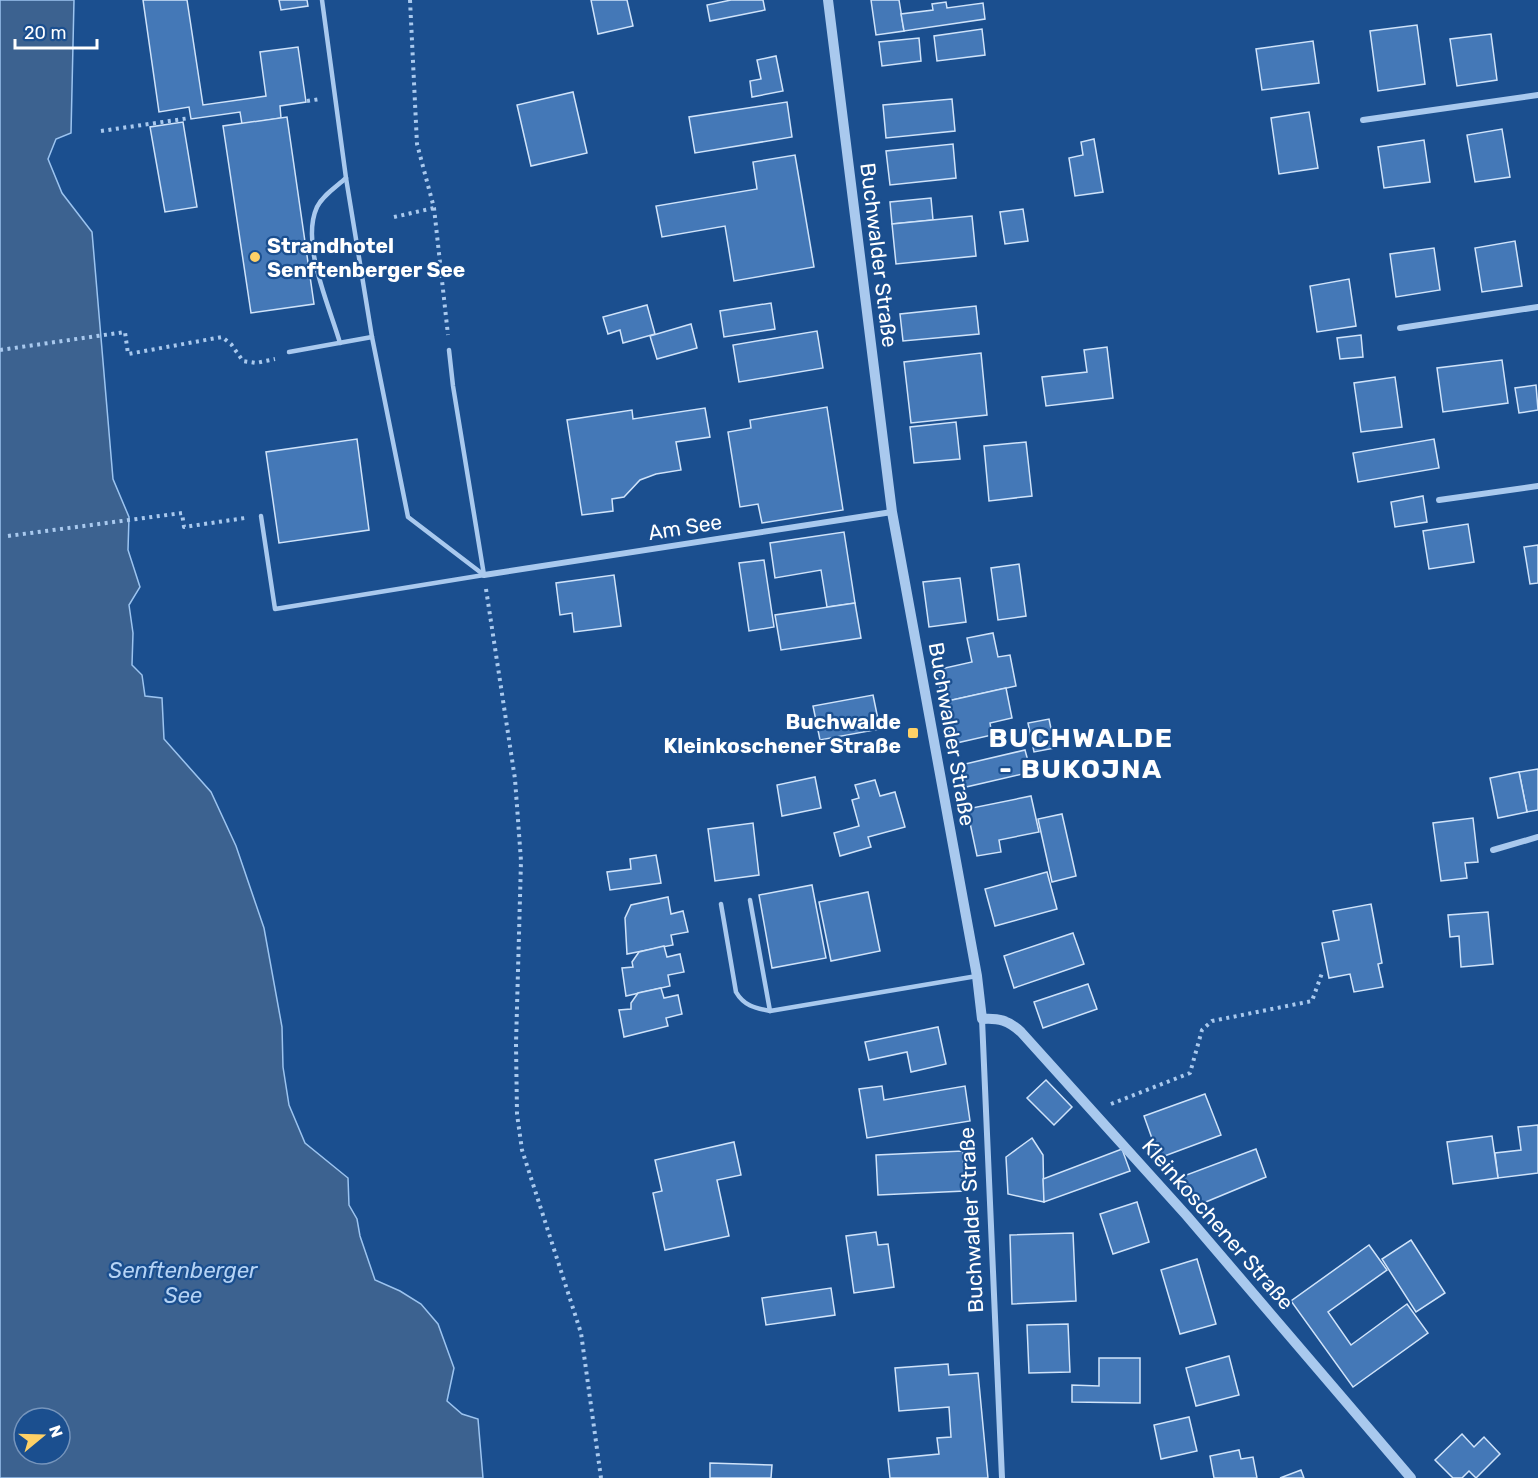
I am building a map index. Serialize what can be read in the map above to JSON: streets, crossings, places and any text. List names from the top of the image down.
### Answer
{
  "streets": {
    "street": ["Buchwalder Straße", "Am See", "Kleinkoschener Straße"]
  },
  "crossings": [
    ["Buchwalder Straße", "Am See"],
    ["Buchwalder Straße", "Kleinkoschener Straße"]
  ],
  "districts": ["BUCHWALDE - BUKOJNA"],
  "water": ["Senftenberger See"],
  "places": {
    "other": ["Strandhotel Senftenberger See"],
    "transit": ["Buchwalde Kleinkoschener Straße"]
  },
  "scale_bar": "20 m",
  "north": "right"
}
